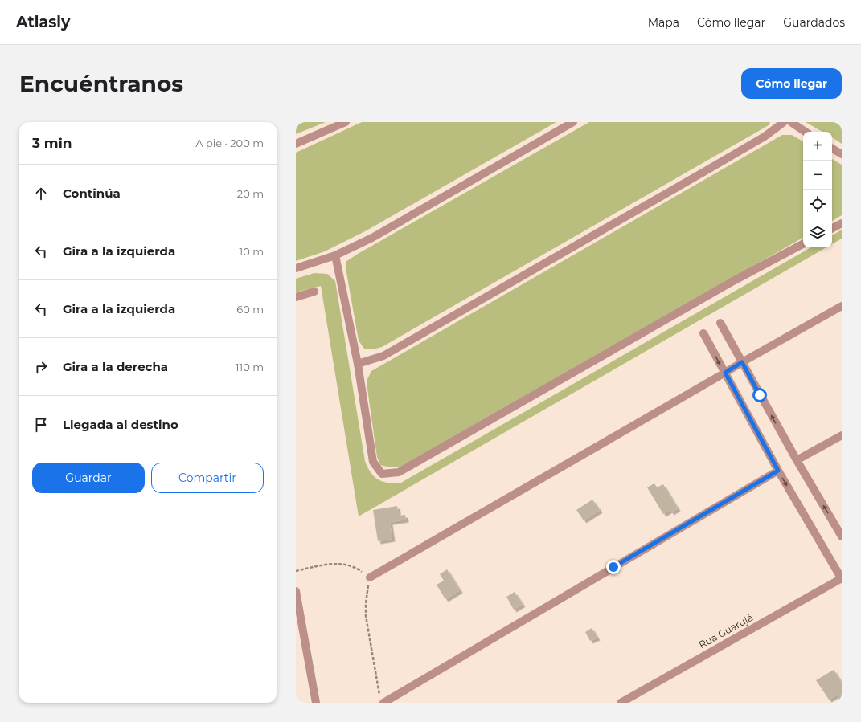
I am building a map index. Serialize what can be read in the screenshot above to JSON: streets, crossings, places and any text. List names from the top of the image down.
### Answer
{
  "streets": {
    "street": ["Rua Guarujá"]
  },
  "page": {
    "header": "Atlasly",
    "nav": ["Mapa", "Cómo llegar", "Guardados"],
    "buttons": [
      "Cómo llegar",
      ["Guardar", "Compartir"]
    ],
    "title": "Encuéntranos",
    "heading": ["3 min", "A pie · 200 m"],
    "map_buttons": ["+", "−"],
    "list": [
      ["Continúa", "20 m"],
      ["Gira a la izquierda", "10 m"],
      ["Gira a la izquierda", "60 m"],
      ["Gira a la derecha", "110 m"],
      "Llegada al destino"
    ]
  }
}
